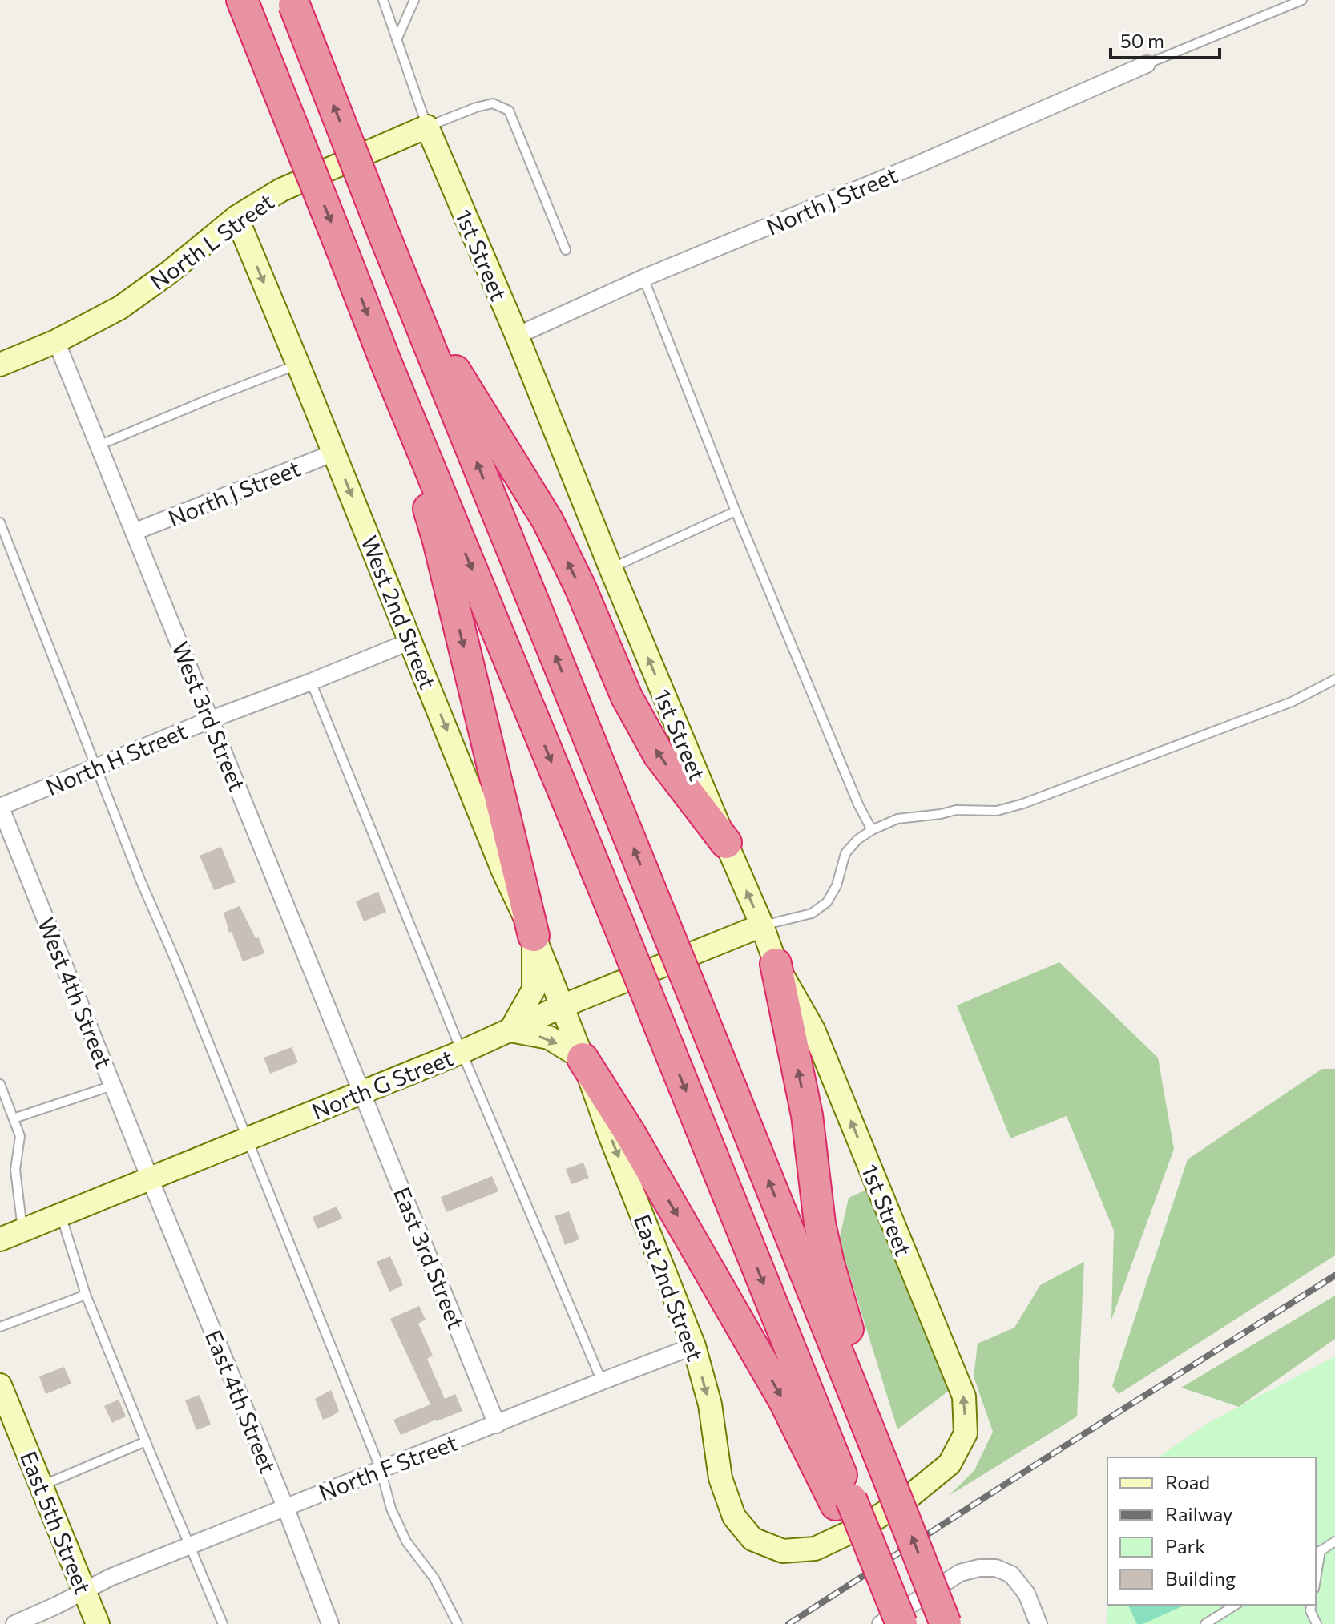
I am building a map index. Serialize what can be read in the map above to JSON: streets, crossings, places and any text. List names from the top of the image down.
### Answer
{
  "streets": {
    "street": [
      "North J Street",
      "North L Street",
      "1st Street",
      "West 2nd Street",
      "West 3rd Street",
      "North H Street",
      "West 4th Street",
      "North G Street",
      "East 3rd Street",
      "East 2nd Street",
      "East 4th Street",
      "North F Street",
      "East 5th Street"
    ]
  },
  "crossings": [
    ["North J Street", "1st Street"],
    ["North J Street", "West 2nd Street"],
    ["North J Street", "West 3rd Street"],
    ["North L Street", "1st Street"],
    ["North L Street", "West 2nd Street"],
    ["North L Street", "West 3rd Street"],
    ["1st Street", "North G Street"],
    ["1st Street", "East 2nd Street"],
    ["West 2nd Street", "North H Street"],
    ["West 2nd Street", "North G Street"],
    ["West 2nd Street", "East 2nd Street"],
    ["West 3rd Street", "North H Street"],
    ["West 3rd Street", "North G Street"],
    ["West 3rd Street", "East 3rd Street"],
    ["North H Street", "West 4th Street"],
    ["West 4th Street", "North G Street"],
    ["West 4th Street", "East 4th Street"],
    ["North G Street", "East 3rd Street"],
    ["North G Street", "East 2nd Street"],
    ["North G Street", "East 4th Street"],
    ["East 3rd Street", "North F Street"],
    ["East 2nd Street", "North F Street"],
    ["East 4th Street", "North F Street"],
    ["North F Street", "East 5th Street"]
  ],
  "one_way": ["West 2nd Street", "East 2nd Street"],
  "legend": [
    "Road",
    "Railway",
    "Park",
    "Building"
  ],
  "scale_bar": "50 m"
}
